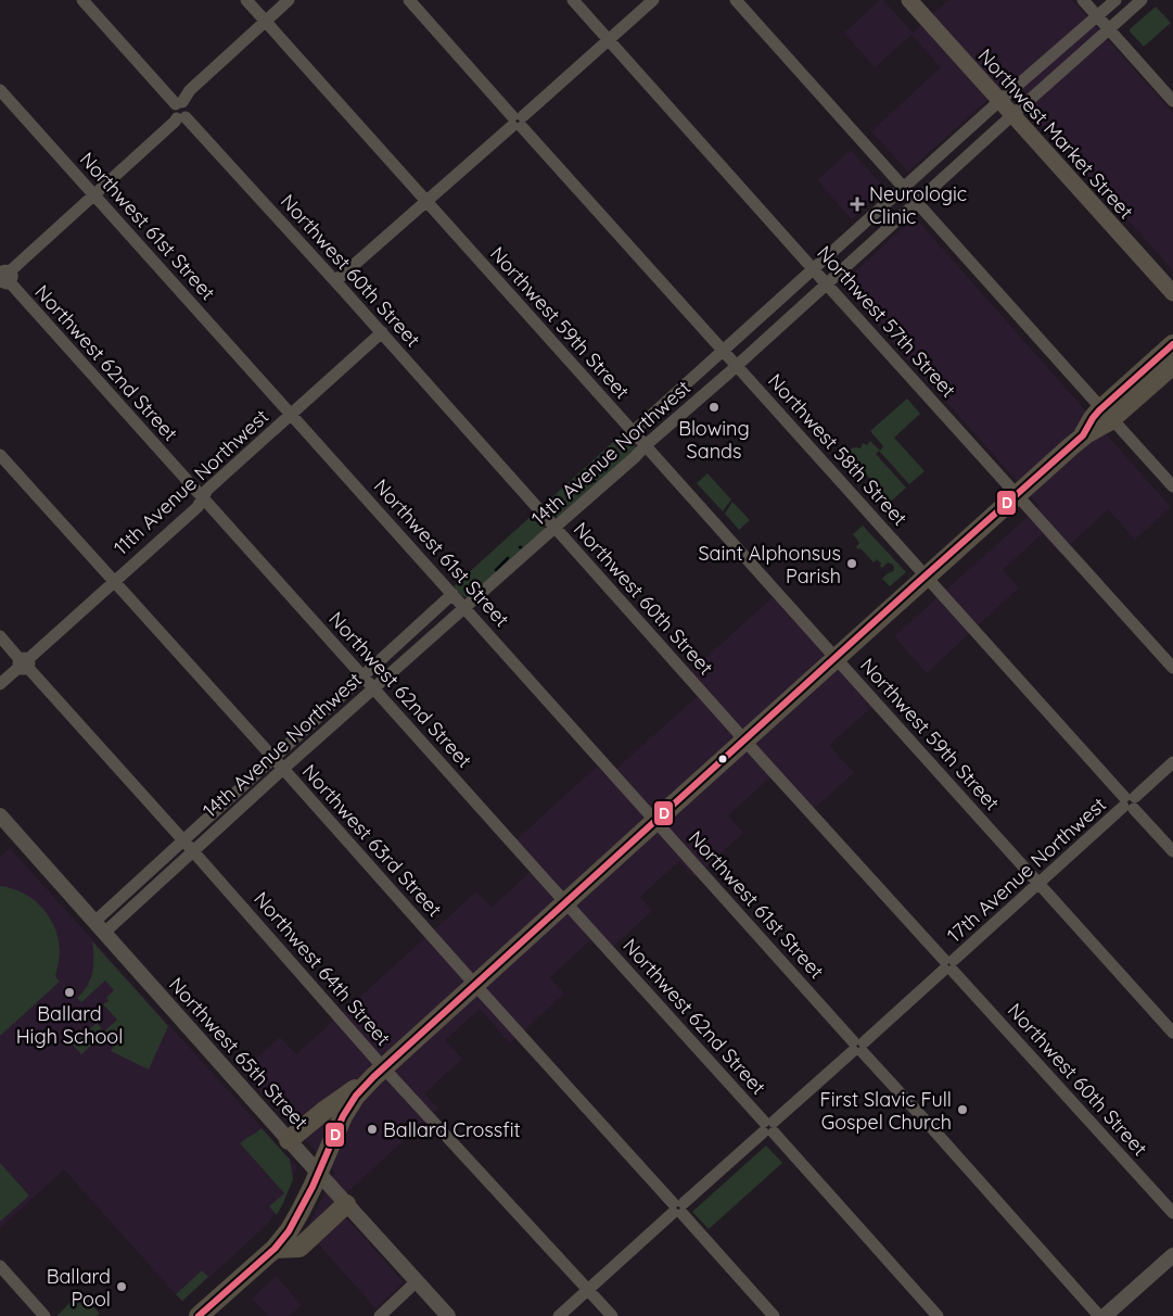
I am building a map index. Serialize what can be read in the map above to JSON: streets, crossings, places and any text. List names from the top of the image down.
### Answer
{
  "streets": {
    "main road": ["Northwest Market Street"],
    "street": [
      "Northwest 61st Street",
      "Northwest 60th Street",
      "Northwest 57th Street",
      "Northwest 59th Street",
      "Northwest 62nd Street",
      "Northwest 58th Street",
      "14th Avenue Northwest",
      "11th Avenue Northwest",
      "Northwest 63rd Street",
      "17th Avenue Northwest",
      "Northwest 64th Street",
      "Northwest 65th Street"
    ]
  },
  "crossings": [
    ["Northwest Market Street", "14th Avenue Northwest"],
    ["Northwest 61st Street", "14th Avenue Northwest"],
    ["Northwest 61st Street", "11th Avenue Northwest"],
    ["Northwest 61st Street", "17th Avenue Northwest"],
    ["Northwest 60th Street", "14th Avenue Northwest"],
    ["Northwest 60th Street", "11th Avenue Northwest"],
    ["Northwest 60th Street", "17th Avenue Northwest"],
    ["Northwest 57th Street", "14th Avenue Northwest"],
    ["Northwest 59th Street", "14th Avenue Northwest"],
    ["Northwest 59th Street", "17th Avenue Northwest"],
    ["Northwest 62nd Street", "14th Avenue Northwest"],
    ["Northwest 62nd Street", "11th Avenue Northwest"],
    ["Northwest 62nd Street", "17th Avenue Northwest"],
    ["Northwest 58th Street", "14th Avenue Northwest"],
    ["Northwest 58th Street", "17th Avenue Northwest"],
    ["14th Avenue Northwest", "Northwest 63rd Street"],
    ["14th Avenue Northwest", "Northwest 64th Street"],
    ["14th Avenue Northwest", "Northwest 65th Street"],
    ["11th Avenue Northwest", "Northwest 63rd Street"],
    ["11th Avenue Northwest", "Northwest 64th Street"],
    ["Northwest 63rd Street", "17th Avenue Northwest"],
    ["17th Avenue Northwest", "Northwest 64th Street"]
  ],
  "places": {
    "health": ["Neurologic Clinic"],
    "other": [
      "Blowing Sands",
      "Saint Alphonsus Parish",
      "Ballard High School",
      "First Slavic Full Gospel Church",
      "Ballard Crossfit",
      "Ballard Pool"
    ]
  },
  "lines": ["transit line D"]
}
